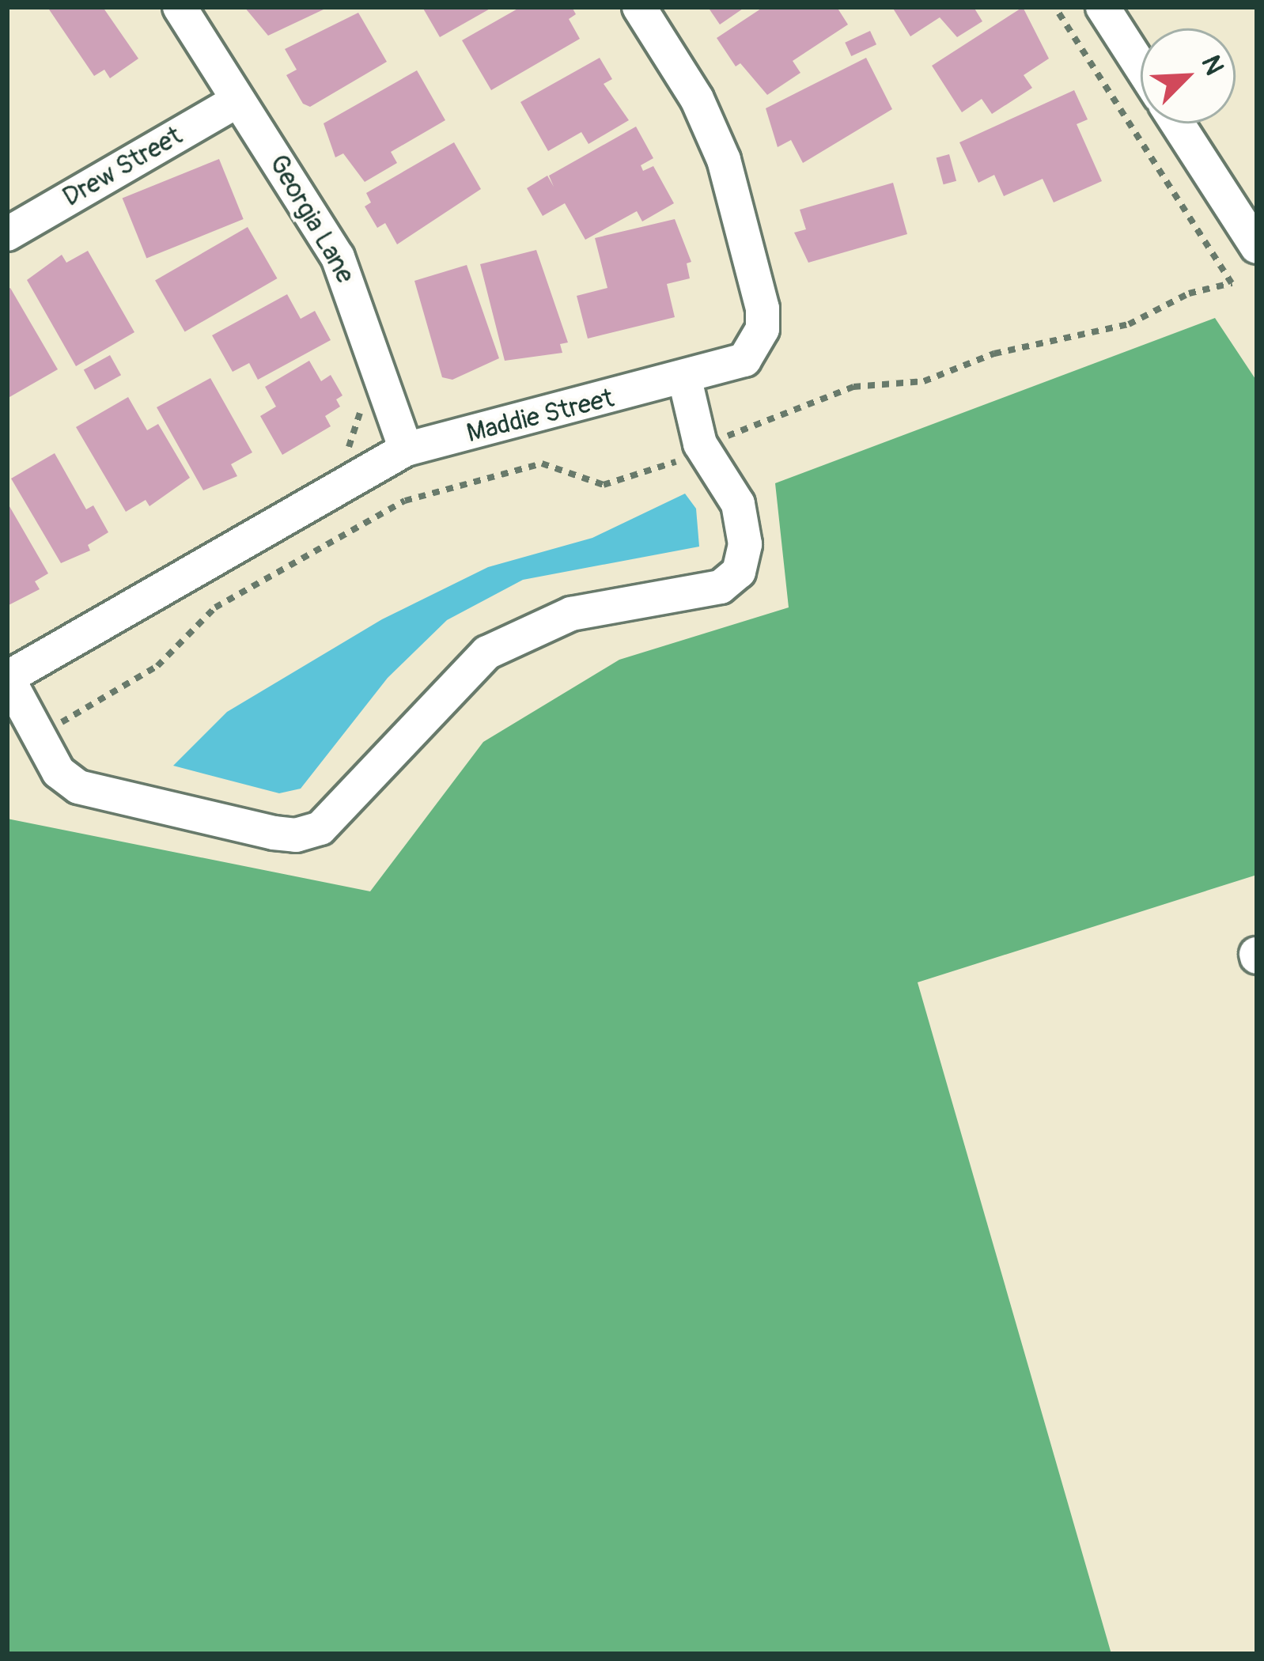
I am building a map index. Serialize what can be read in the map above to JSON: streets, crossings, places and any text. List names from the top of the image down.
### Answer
{
  "streets": {
    "street": ["Drew Street", "Georgia Lane", "Maddie Street"]
  },
  "crossings": [
    ["Drew Street", "Georgia Lane"],
    ["Georgia Lane", "Maddie Street"]
  ],
  "north": "top right"
}
